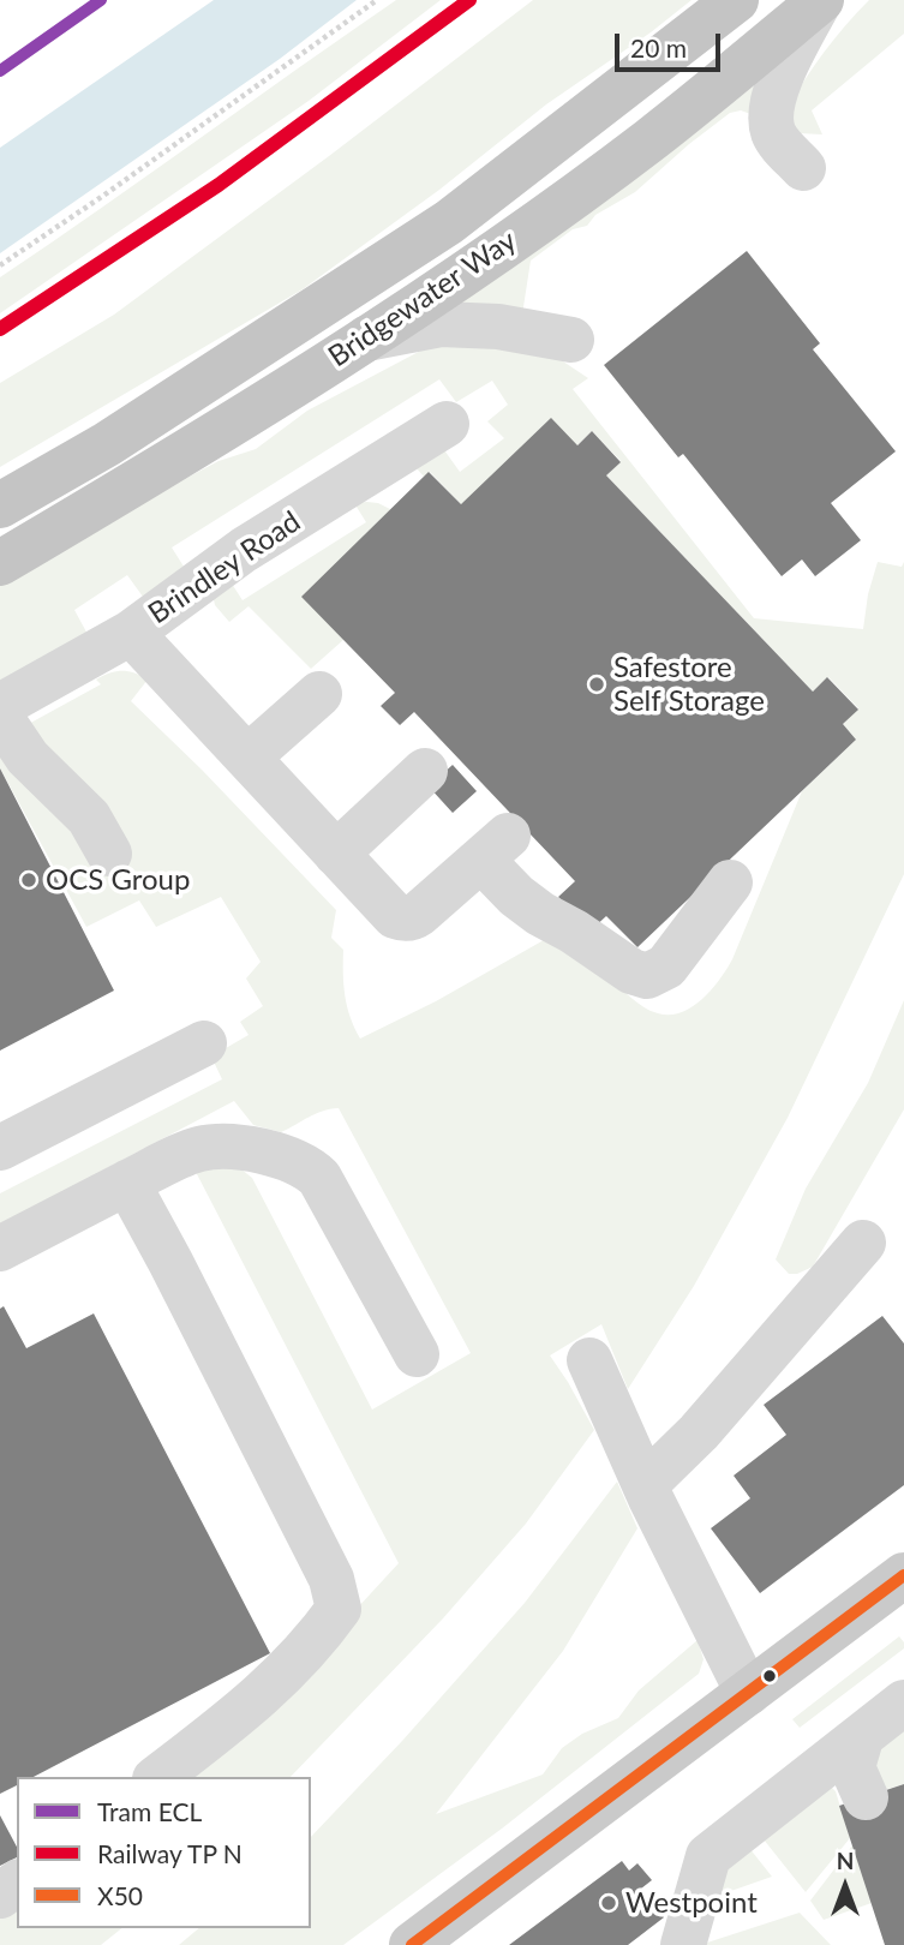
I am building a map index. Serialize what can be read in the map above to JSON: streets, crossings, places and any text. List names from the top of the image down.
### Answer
{
  "streets": {
    "highway": ["Bridgewater Way"],
    "street": ["Brindley Road"]
  },
  "places": ["Safestore Self Storage", "OCS Group", "Westpoint"],
  "lines": ["tram line ECL", "transit line X50"],
  "legend": ["Tram ECL", "Railway TP N", "X50"],
  "scale_bar": "20 m",
  "north": "top"
}
